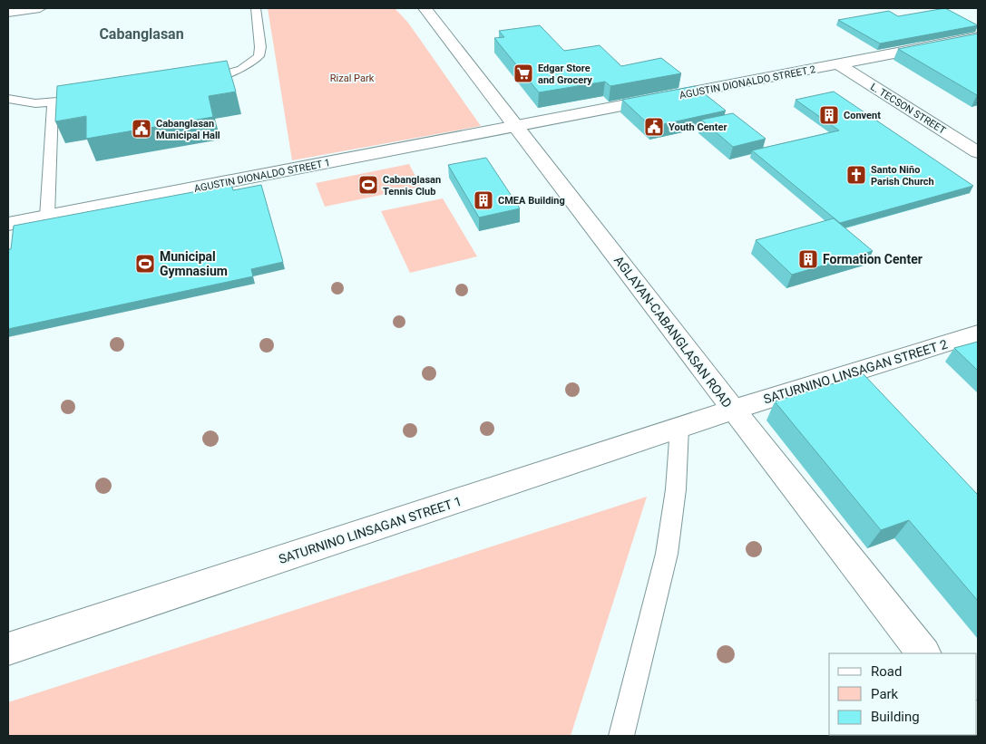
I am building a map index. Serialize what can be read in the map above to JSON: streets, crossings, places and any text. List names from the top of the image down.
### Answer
{
  "streets": {
    "street": [
      "AGUSTIN DIONALDO STREET 2",
      "L. TECSON STREET",
      "AGUSTIN DIONALDO STREET 1",
      "AGLAYAN-CABANGLASAN ROAD",
      "SATURNINO LINSAGAN STREET 2",
      "SATURNINO LINSAGAN STREET 1"
    ]
  },
  "crossings": [
    ["AGUSTIN DIONALDO STREET 2", "L. TECSON STREET"],
    ["AGUSTIN DIONALDO STREET 2", "AGUSTIN DIONALDO STREET 1"],
    ["AGUSTIN DIONALDO STREET 2", "AGLAYAN-CABANGLASAN ROAD"],
    ["AGUSTIN DIONALDO STREET 1", "AGLAYAN-CABANGLASAN ROAD"],
    ["AGLAYAN-CABANGLASAN ROAD", "SATURNINO LINSAGAN STREET 2"],
    ["AGLAYAN-CABANGLASAN ROAD", "SATURNINO LINSAGAN STREET 1"],
    ["SATURNINO LINSAGAN STREET 2", "SATURNINO LINSAGAN STREET 1"]
  ],
  "districts": ["Cabanglasan"],
  "parks": ["Rizal Park"],
  "places": {
    "supermarket": ["Edgar Store and Grocery"],
    "building": ["Convent", "CMEA Building", "Formation Center"],
    "public building": ["Youth Center", "Cabanglasan Municipal Hall"],
    "church": ["Santo Niño Parish Church"],
    "sports": ["Cabanglasan Tennis Club", "Municipal Gymnasium"]
  },
  "legend": ["Road", "Park", "Building"]
}
